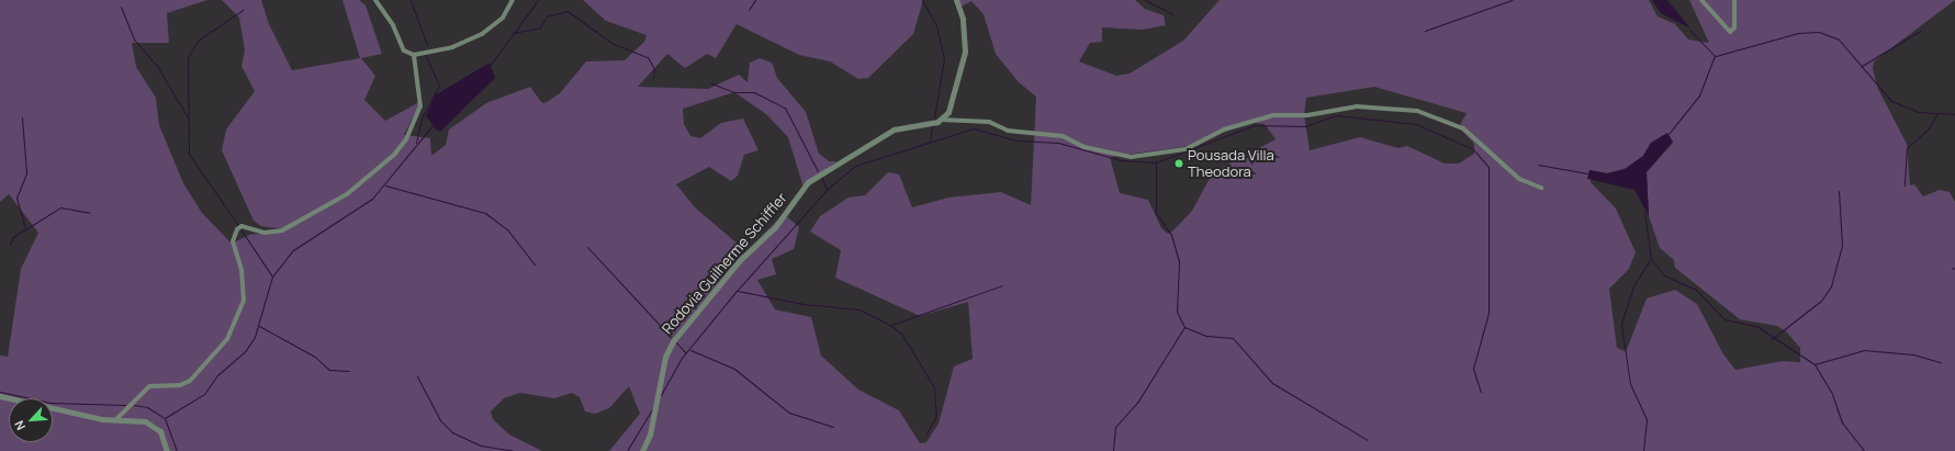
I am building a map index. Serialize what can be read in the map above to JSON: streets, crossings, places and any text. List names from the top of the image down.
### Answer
{
  "streets": {
    "street": ["Rodovia Guilherme Schiffler"]
  },
  "places": ["Pousada Villa Theodora"],
  "north": "bottom left"
}
